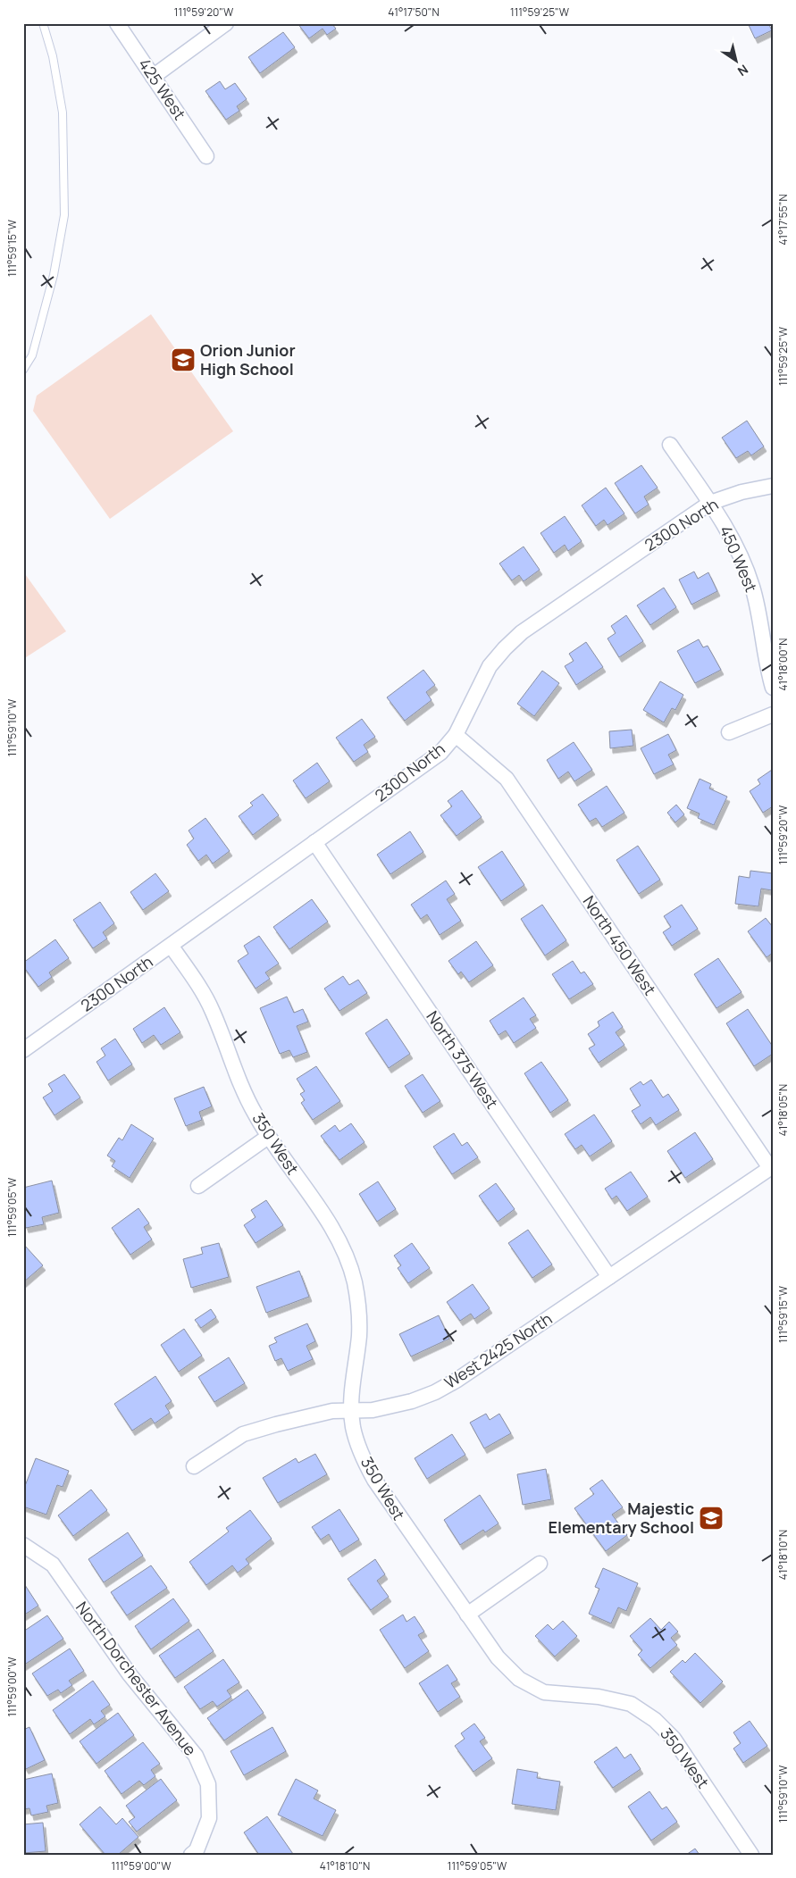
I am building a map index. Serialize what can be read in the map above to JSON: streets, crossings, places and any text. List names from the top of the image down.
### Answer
{
  "streets": {
    "street": [
      "425 West",
      "2300 North",
      "450 West",
      "North 450 West",
      "North 375 West",
      "350 West",
      "West 2425 North",
      "North Dorchester Avenue"
    ]
  },
  "crossings": [
    ["2300 North", "450 West"],
    ["2300 North", "North 450 West"],
    ["2300 North", "North 375 West"],
    ["2300 North", "350 West"],
    ["North 450 West", "West 2425 North"],
    ["North 375 West", "West 2425 North"],
    ["350 West", "West 2425 North"]
  ],
  "places": {
    "school or university": ["Orion Junior High School", "Majestic Elementary School"]
  },
  "north": "bottom right",
  "coordinates": [
    "111°59'20\"W",
    "41°17'50\"N",
    "111°59'25\"W",
    "41°17'55\"N",
    "111°59'15\"W",
    "41°18'00\"N",
    "111°59'10\"W",
    "41°18'05\"N",
    "111°59'05\"W",
    "41°18'10\"N",
    "111°59'00\"W"
  ]
}
